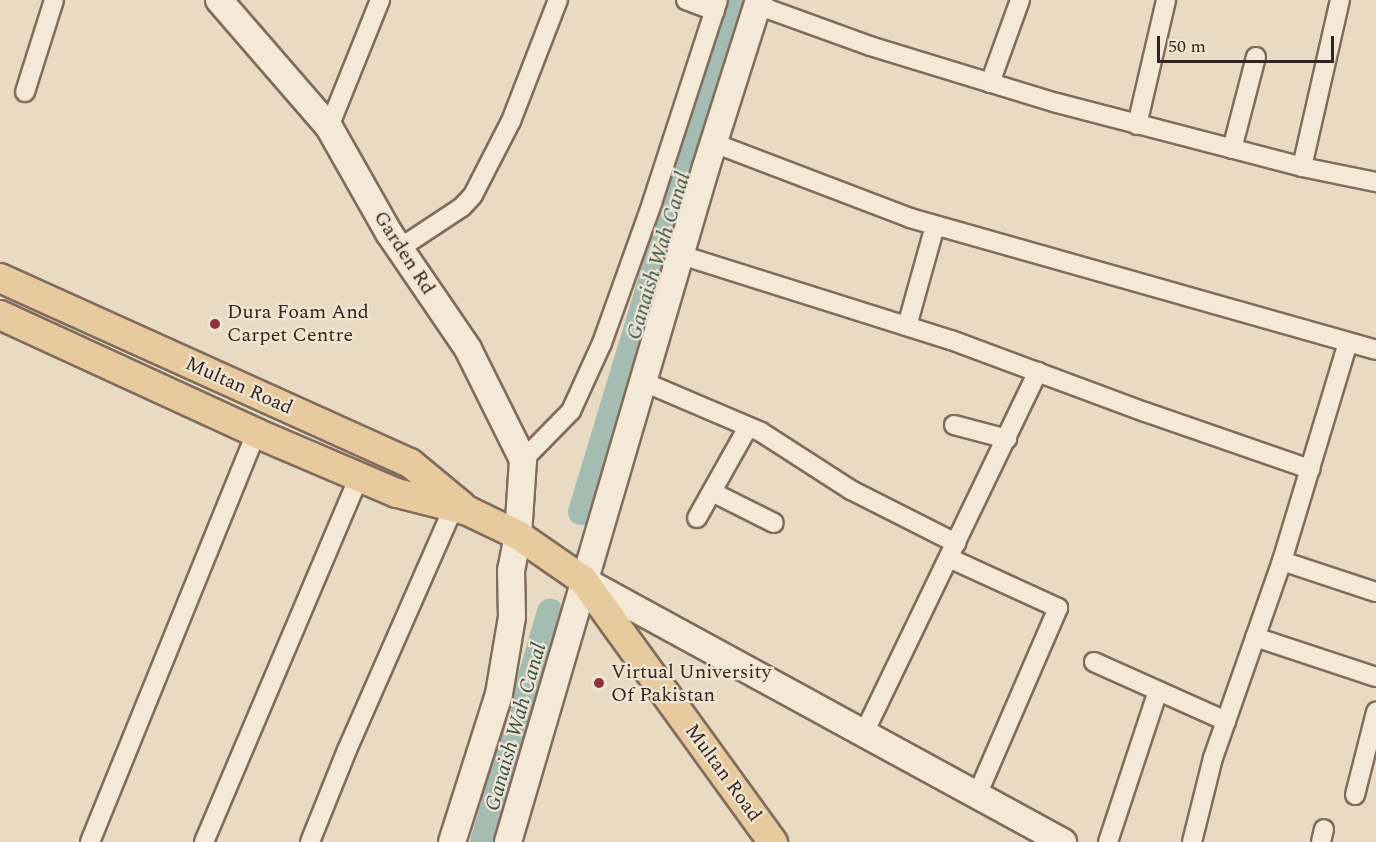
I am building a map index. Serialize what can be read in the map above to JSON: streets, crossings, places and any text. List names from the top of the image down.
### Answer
{
  "streets": {
    "main road": ["Multan Road"],
    "street": ["Garden Rd"]
  },
  "crossings": [
    ["Garden Rd", "Multan Road"]
  ],
  "water": ["Ganaish Wah Canal"],
  "places": ["Dura Foam And Carpet Centre", "Virtual University Of Pakistan"],
  "scale_bar": "50 m"
}
